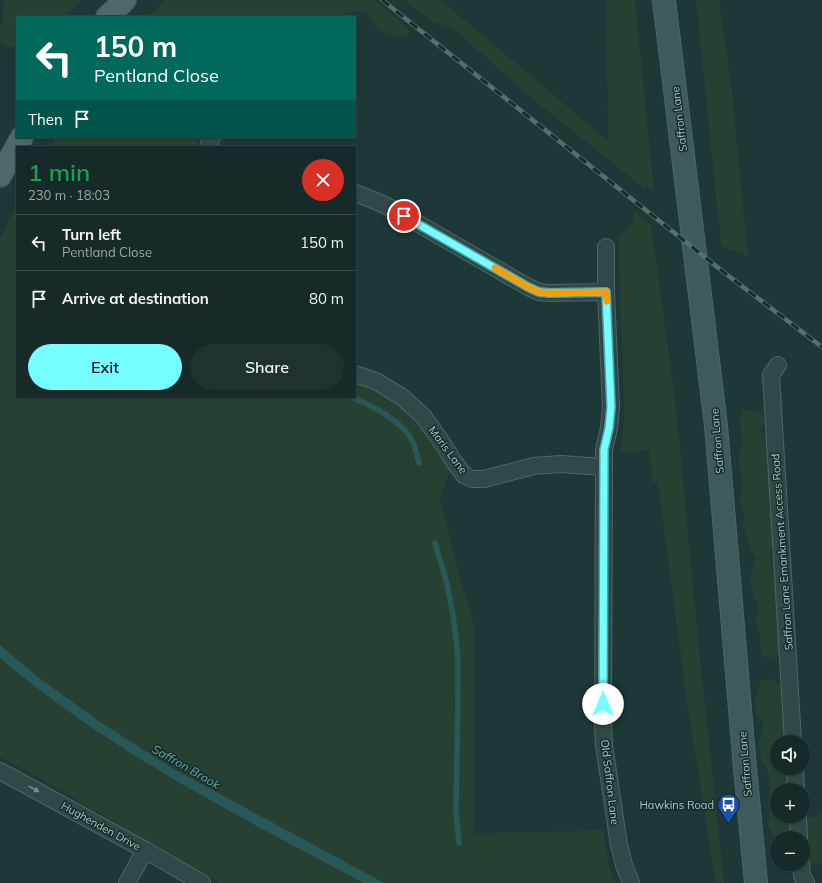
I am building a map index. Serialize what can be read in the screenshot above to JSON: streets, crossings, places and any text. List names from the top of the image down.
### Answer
{
  "streets": {
    "main road": ["Saffron Lane"],
    "street": [
      "Maris Lane",
      "Saffron Lane Emankment Access Road",
      "Old Saffron Lane",
      "Hughenden Drive"
    ]
  },
  "crossings": [
    ["Maris Lane", "Old Saffron Lane"]
  ],
  "one_way": ["Hughenden Drive"],
  "water": ["Saffron Brook"],
  "places": {
    "bus stop": ["Hawkins Road"]
  },
  "page": {
    "turn": ["150 m", "Pentland Close"],
    "then": "Then",
    "heading": ["1 min", "230 m · 18:03"],
    "list": [
      {
        "name": "Turn left",
        "note": "Pentland Close",
        "value": "150 m"
      },
      {
        "name": "Arrive at destination",
        "value": "80 m"
      }
    ],
    "buttons": ["Exit", "Share"],
    "map_buttons": ["+", "−"]
  }
}
